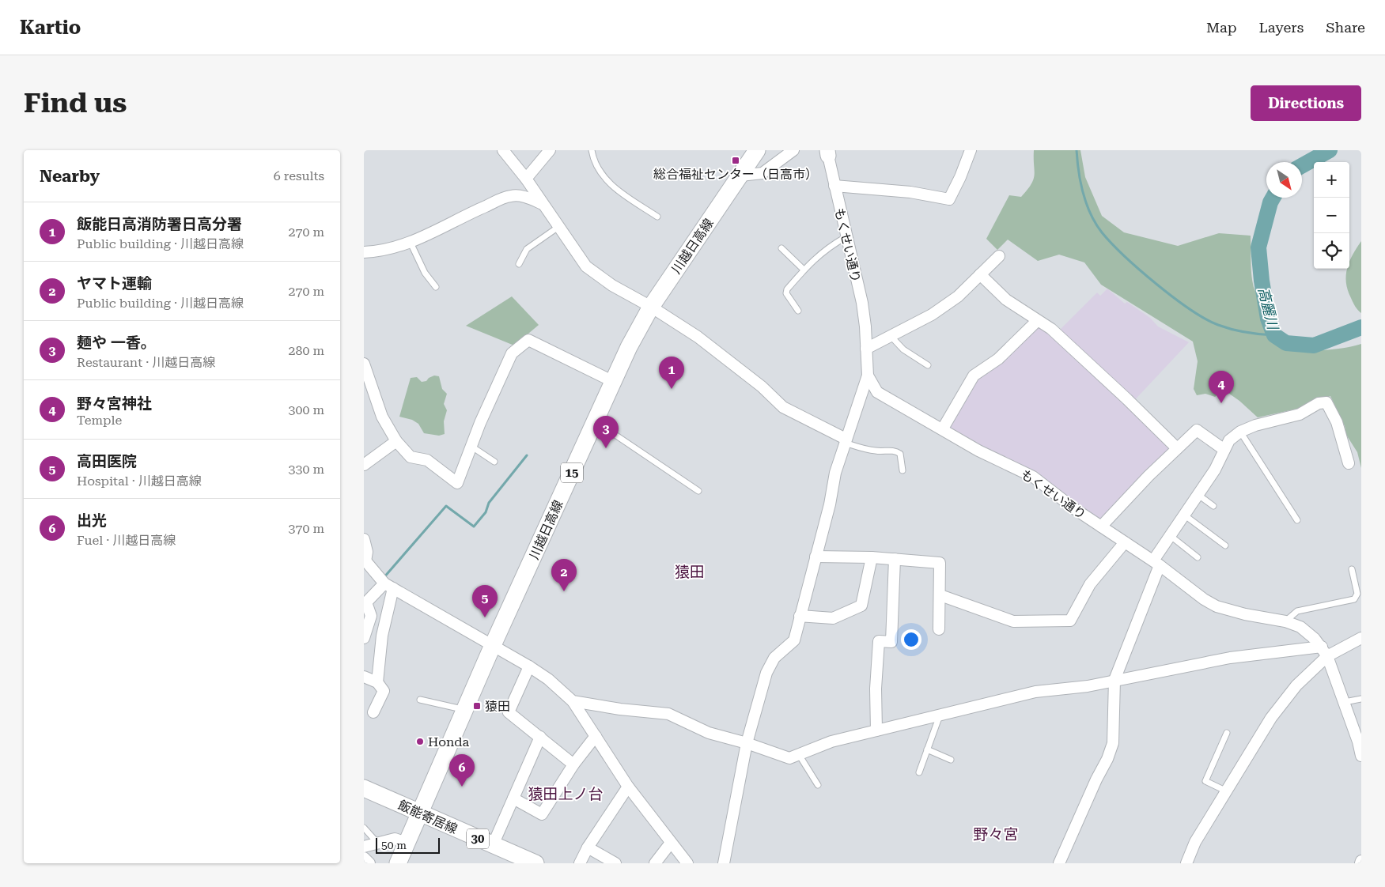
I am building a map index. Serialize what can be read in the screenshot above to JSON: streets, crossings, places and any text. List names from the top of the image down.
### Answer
{
  "streets": {
    "main road": [
      "川越日高線",
      "15",
      "飯能寄居線",
      "30"
    ],
    "street": ["もくせい通り"]
  },
  "crossings": [
    ["川越日高線", "飯能寄居線"]
  ],
  "districts": ["猿田", "猿田上ノ台", "野々宮"],
  "water": ["高麗川"],
  "places": {
    "transit": ["総合福祉センター（日高市）", "猿田"],
    "other": ["Honda"]
  },
  "scale_bar": "50 m",
  "north": "bottom right",
  "page": {
    "header": "Kartio",
    "nav": ["Map", "Layers", "Share"],
    "buttons": "Directions",
    "title": "Find us",
    "heading": ["Nearby", "6 results"],
    "map_buttons": ["+", "−"],
    "list": [
      {
        "mark": "1",
        "name": "飯能日高消防署日高分署",
        "note": "Public building · 川越日高線",
        "value": "270 m"
      },
      {
        "mark": "2",
        "name": "ヤマト運輸",
        "note": "Public building · 川越日高線",
        "value": "270 m"
      },
      {
        "mark": "3",
        "name": "麺や 一香。",
        "note": "Restaurant · 川越日高線",
        "value": "280 m"
      },
      {
        "mark": "4",
        "name": "野々宮神社",
        "note": "Temple",
        "value": "300 m"
      },
      {
        "mark": "5",
        "name": "高田医院",
        "note": "Hospital · 川越日高線",
        "value": "330 m"
      },
      {
        "mark": "6",
        "name": "出光",
        "note": "Fuel · 川越日高線",
        "value": "370 m"
      }
    ],
    "pins": [
      "1",
      "4",
      "3",
      "2",
      "5",
      "6"
    ],
    "scale": "50 m"
  }
}
